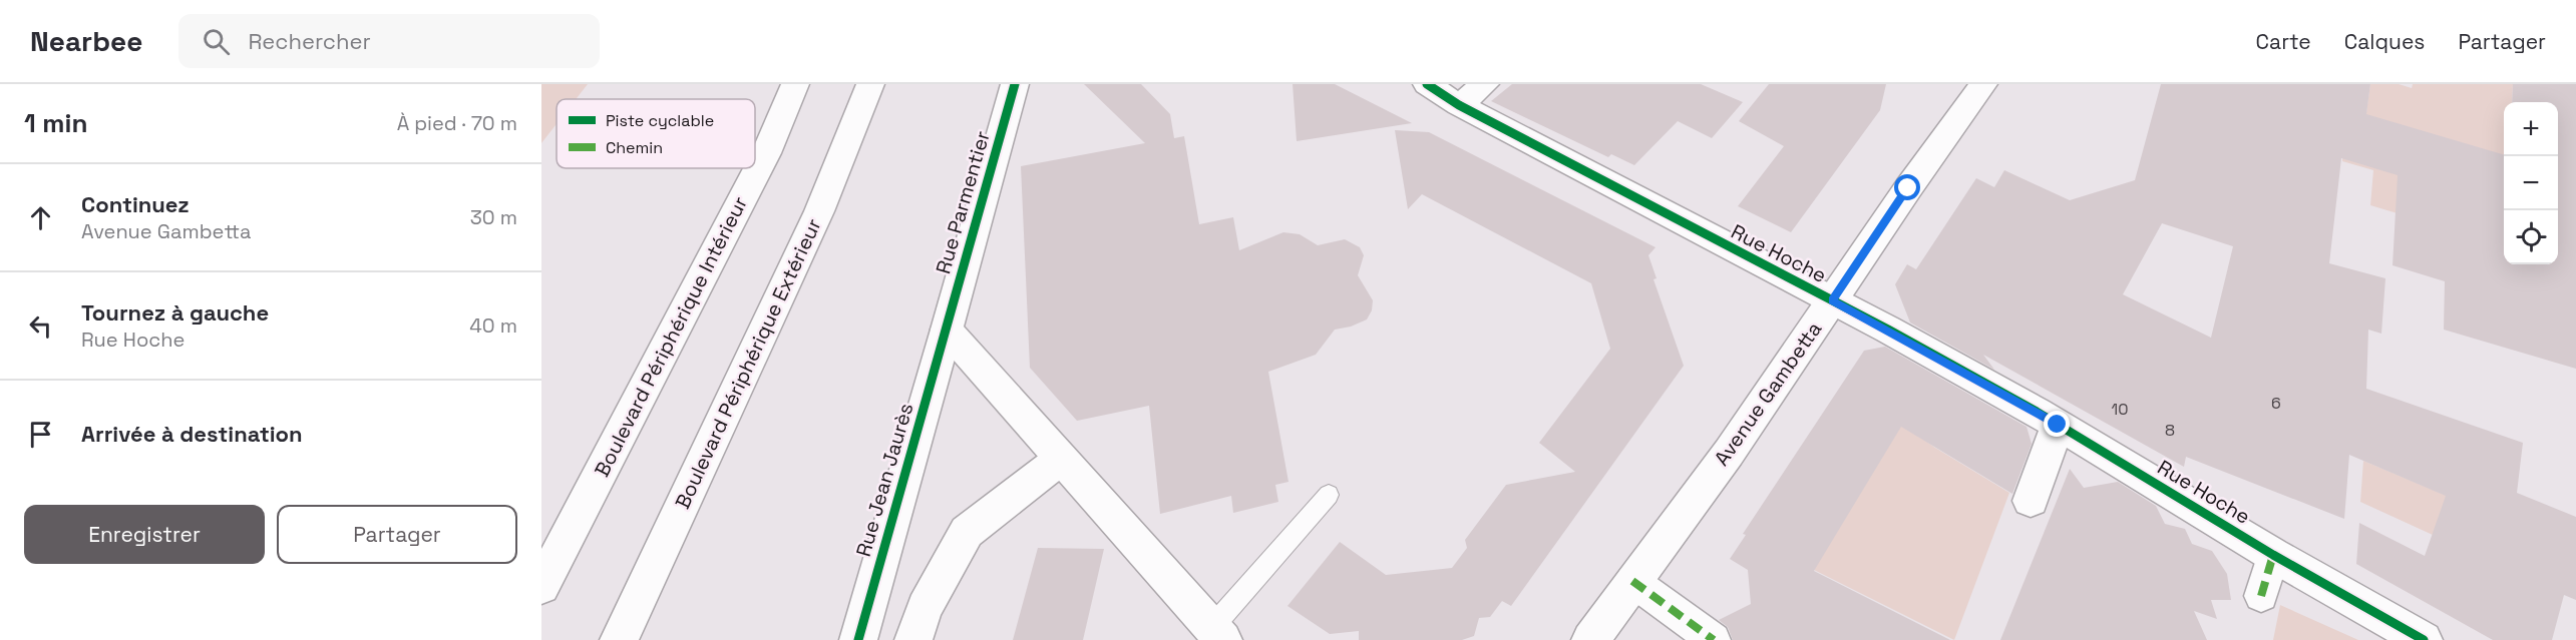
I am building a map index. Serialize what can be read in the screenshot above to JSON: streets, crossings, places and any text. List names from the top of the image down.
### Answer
{
  "streets": {
    "main road": [
      "Rue Parmentier",
      "Rue Hoche",
      "Boulevard Périphérique Intérieur",
      "Boulevard Périphérique Extérieur",
      "Avenue Gambetta",
      "Rue Jean Jaurès"
    ]
  },
  "crossings": [
    ["Rue Parmentier", "Rue Jean Jaurès"],
    ["Rue Hoche", "Avenue Gambetta"]
  ],
  "house_numbers": ["6", "10", "8"],
  "legend": ["Piste cyclable", "Chemin"],
  "page": {
    "header": "Nearbee",
    "search": "Rechercher",
    "nav": ["Carte", "Calques", "Partager"],
    "heading": ["1 min", "À pied · 70 m"],
    "map_buttons": ["+", "−"],
    "list": [
      ["Continuez", "Avenue Gambetta", "30 m"],
      ["Tournez à gauche", "Rue Hoche", "40 m"],
      "Arrivée à destination"
    ],
    "buttons": ["Enregistrer", "Partager"]
  }
}
